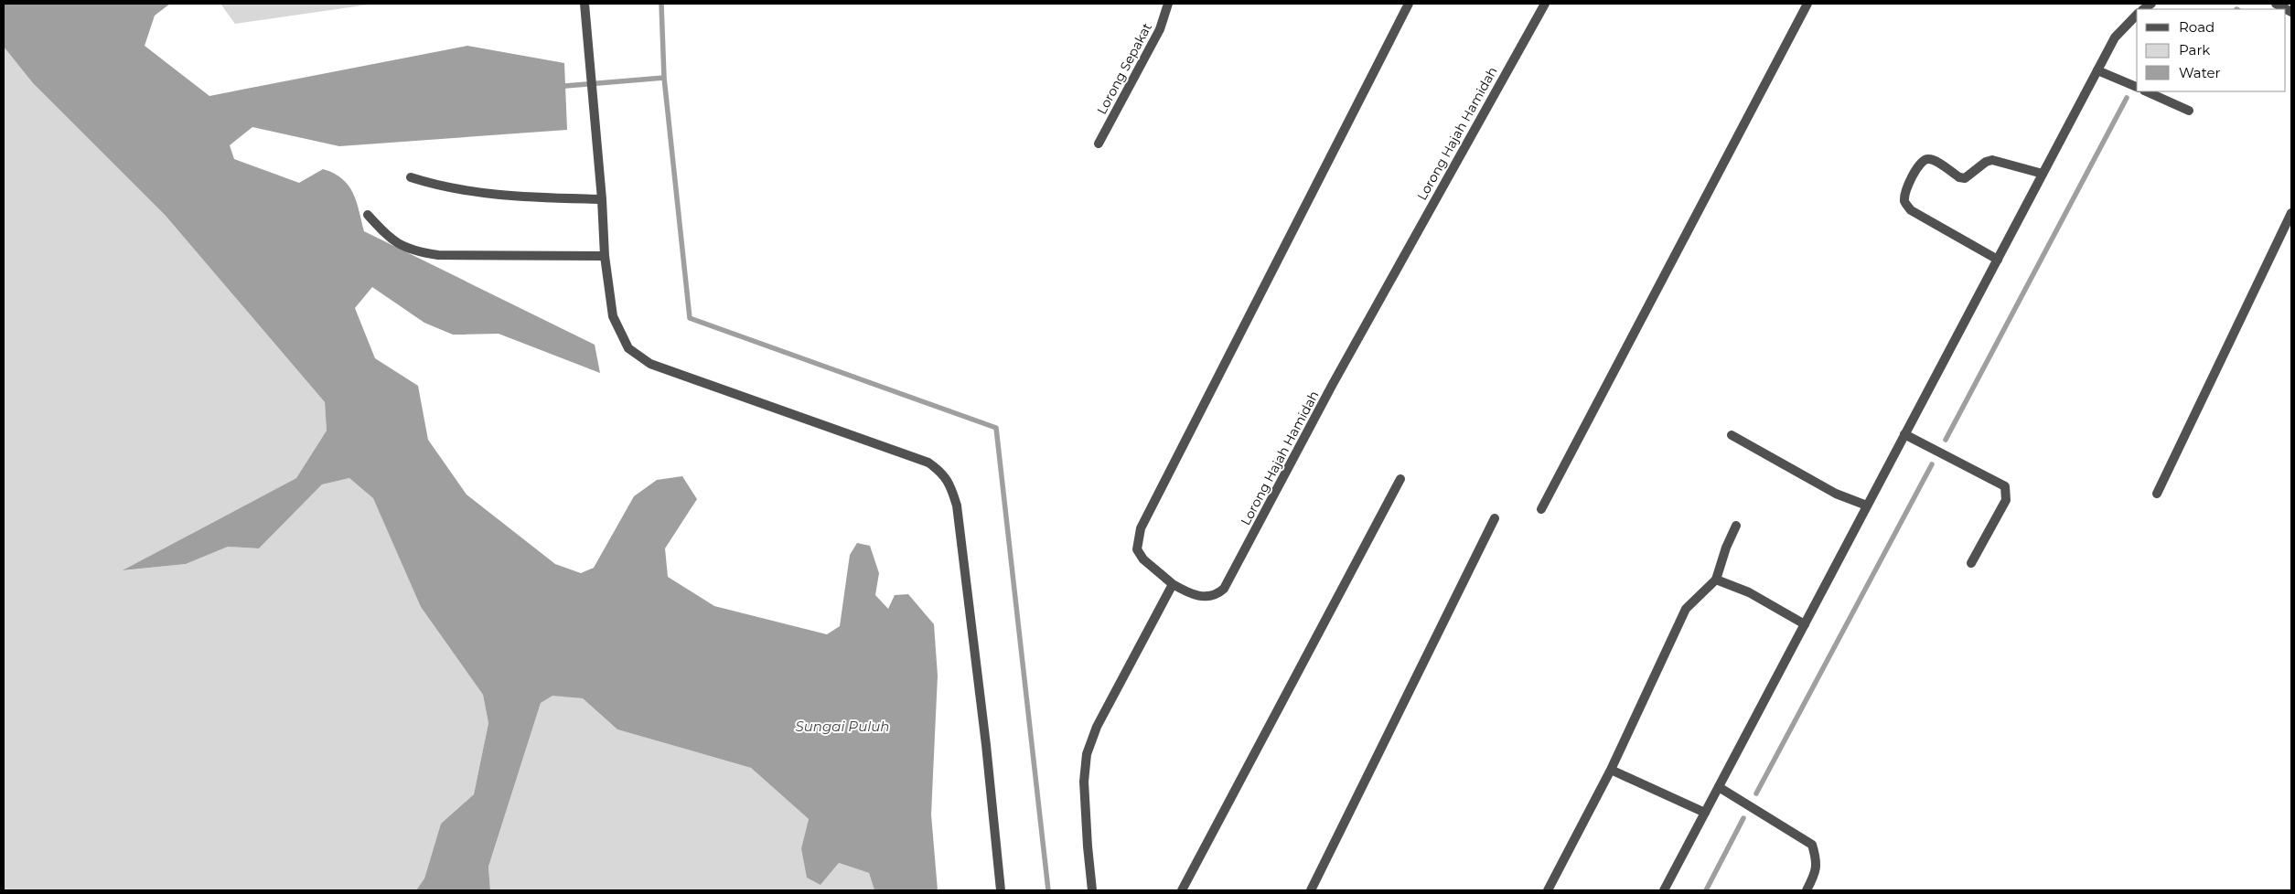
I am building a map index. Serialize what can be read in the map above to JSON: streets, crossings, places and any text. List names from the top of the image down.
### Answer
{
  "streets": {
    "street": ["Lorong Sepakat", "Lorong Hajah Hamidah"]
  },
  "water": ["Sungai Puluh"],
  "legend": ["Road", "Park", "Water"]
}
